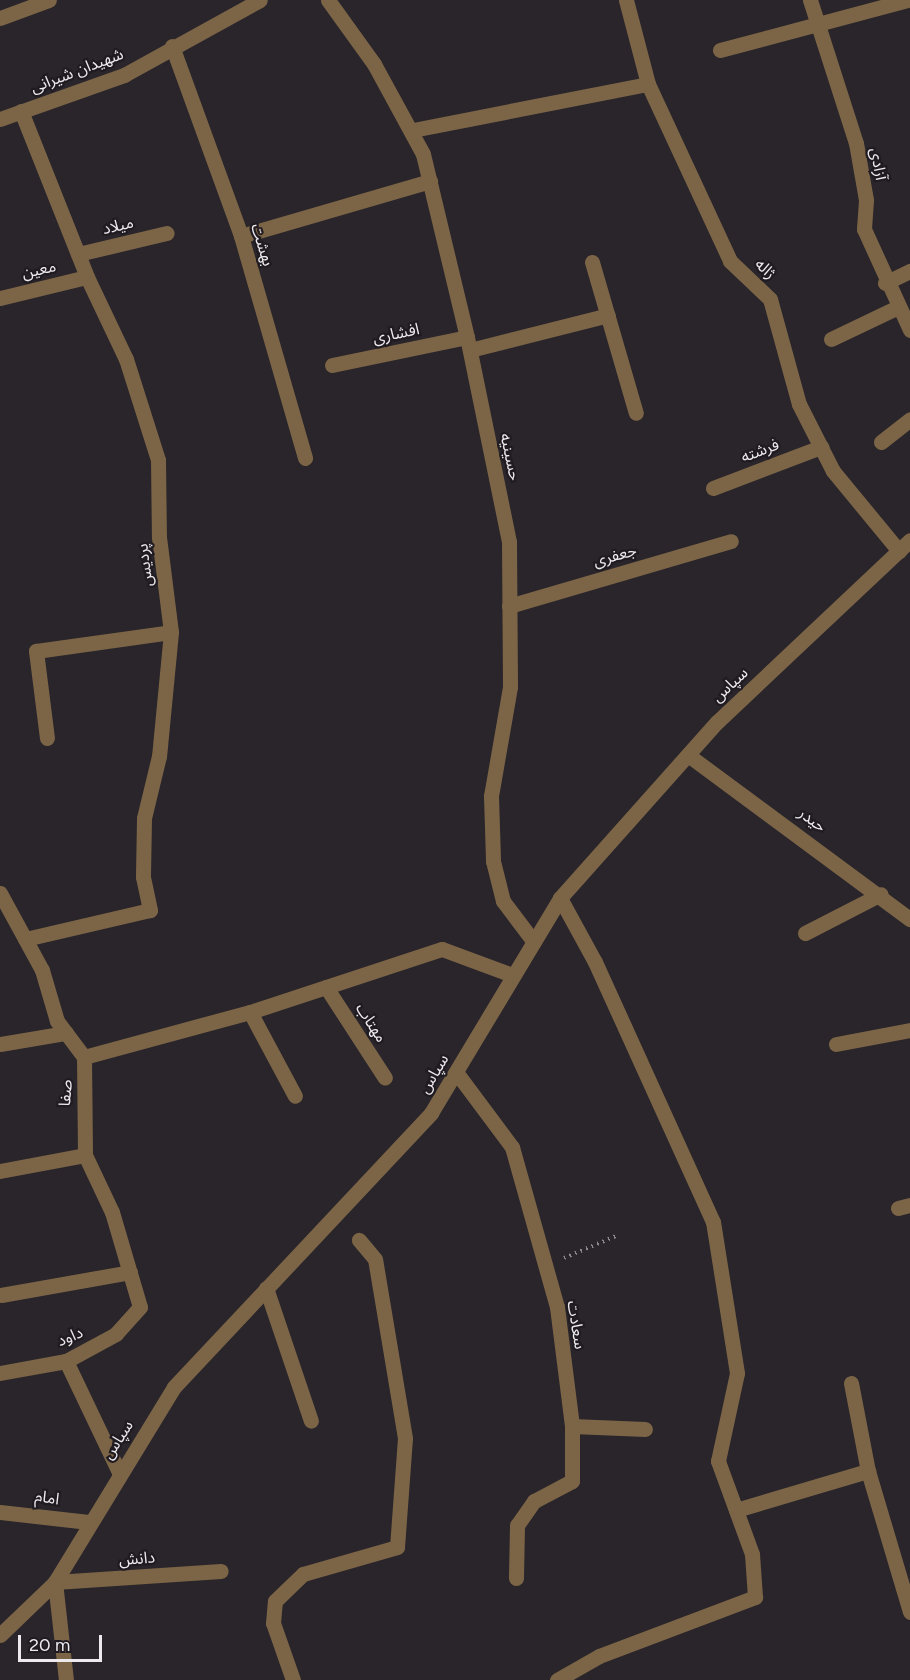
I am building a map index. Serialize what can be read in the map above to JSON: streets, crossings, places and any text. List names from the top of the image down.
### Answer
{
  "streets": {
    "street": [
      "شهیدان شیرانی",
      "آزادی",
      "میلاد",
      "بهشت",
      "ژاله",
      "معین",
      "افشاری",
      "فرشته",
      "حسینیه",
      "جعفری",
      "پردیس",
      "سپاس",
      "حیدر",
      "مهتاب",
      "صفا",
      "سعادت",
      "داود",
      "امام",
      "دانش"
    ]
  },
  "crossings": [
    ["شهیدان شیرانی", "بهشت"],
    ["شهیدان شیرانی", "پردیس"],
    ["میلاد", "پردیس"],
    ["ژاله", "فرشته"],
    ["ژاله", "سپاس"],
    ["معین", "پردیس"],
    ["افشاری", "حسینیه"],
    ["حسینیه", "جعفری"],
    ["حسینیه", "سپاس"],
    ["پردیس", "صفا"],
    ["سپاس", "حیدر"],
    ["سپاس", "سعادت"],
    ["سپاس", "امام"],
    ["سپاس", "دانش"],
    ["صفا", "داود"]
  ],
  "scale_bar": "20 m"
}
